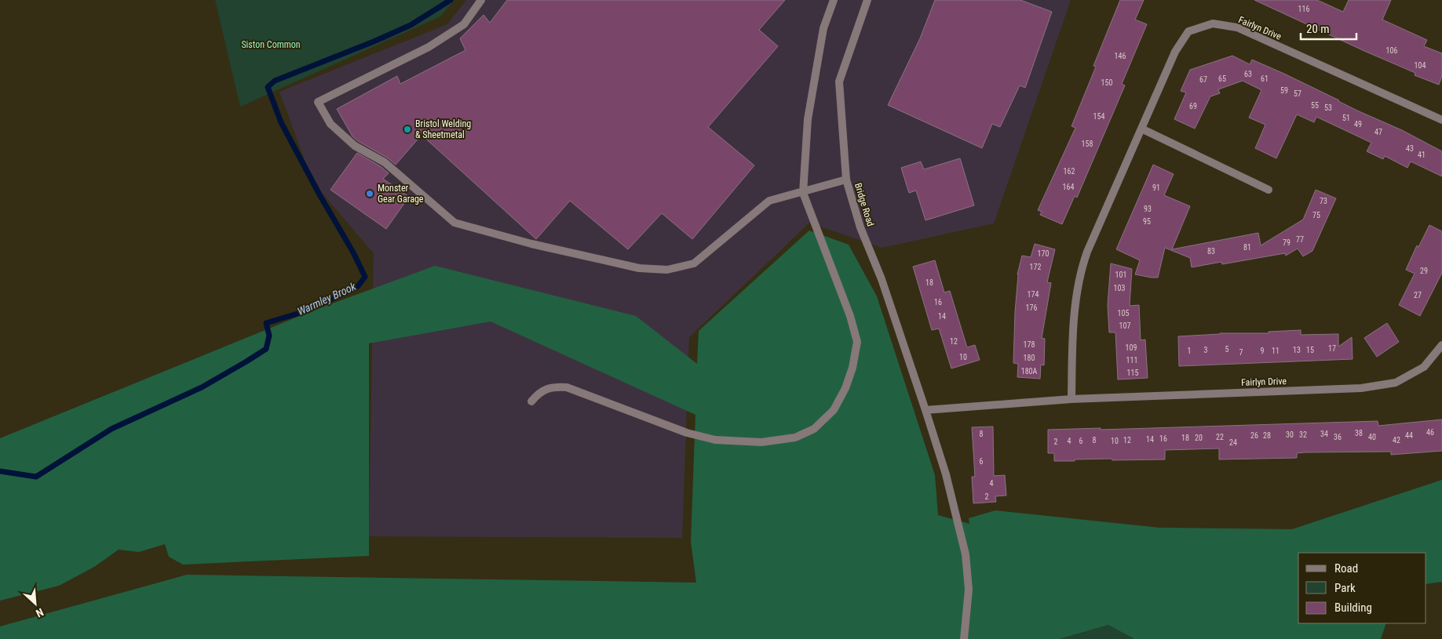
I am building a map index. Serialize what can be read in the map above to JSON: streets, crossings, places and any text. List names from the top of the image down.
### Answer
{
  "streets": {
    "street": ["Fairlyn Drive", "Bridge Road"]
  },
  "crossings": [
    ["Fairlyn Drive", "Bridge Road"]
  ],
  "water": ["Warmley Brook"],
  "parks": ["Siston Common"],
  "places": ["Bristol Welding & Sheetmetal", "Monster Gear Garage"],
  "house_numbers": [
    "116",
    "106",
    "146",
    "104",
    "63",
    "65",
    "61",
    "67",
    "150",
    "59",
    "57",
    "55",
    "69",
    "53",
    "154",
    "51",
    "49",
    "47",
    "158",
    "43",
    "41",
    "162",
    "164",
    "91",
    "73",
    "93",
    "75",
    "95",
    "77",
    "79",
    "81",
    "83",
    "170",
    "172",
    "29",
    "101",
    "18",
    "103",
    "174",
    "27",
    "16",
    "176",
    "105",
    "14",
    "107",
    "12",
    "178",
    "109",
    "17",
    "5",
    "3",
    "13",
    "15",
    "1",
    "9",
    "11",
    "7",
    "10",
    "180",
    "111",
    "180A",
    "115",
    "46",
    "38",
    "8",
    "34",
    "30",
    "32",
    "26",
    "28",
    "44",
    "22",
    "36",
    "40",
    "18",
    "20",
    "16",
    "14",
    "8",
    "12",
    "42",
    "4",
    "6",
    "10",
    "2",
    "24",
    "6",
    "4",
    "2"
  ],
  "legend": ["Road", "Park", "Building"],
  "scale_bar": "20 m",
  "north": "bottom right"
}
